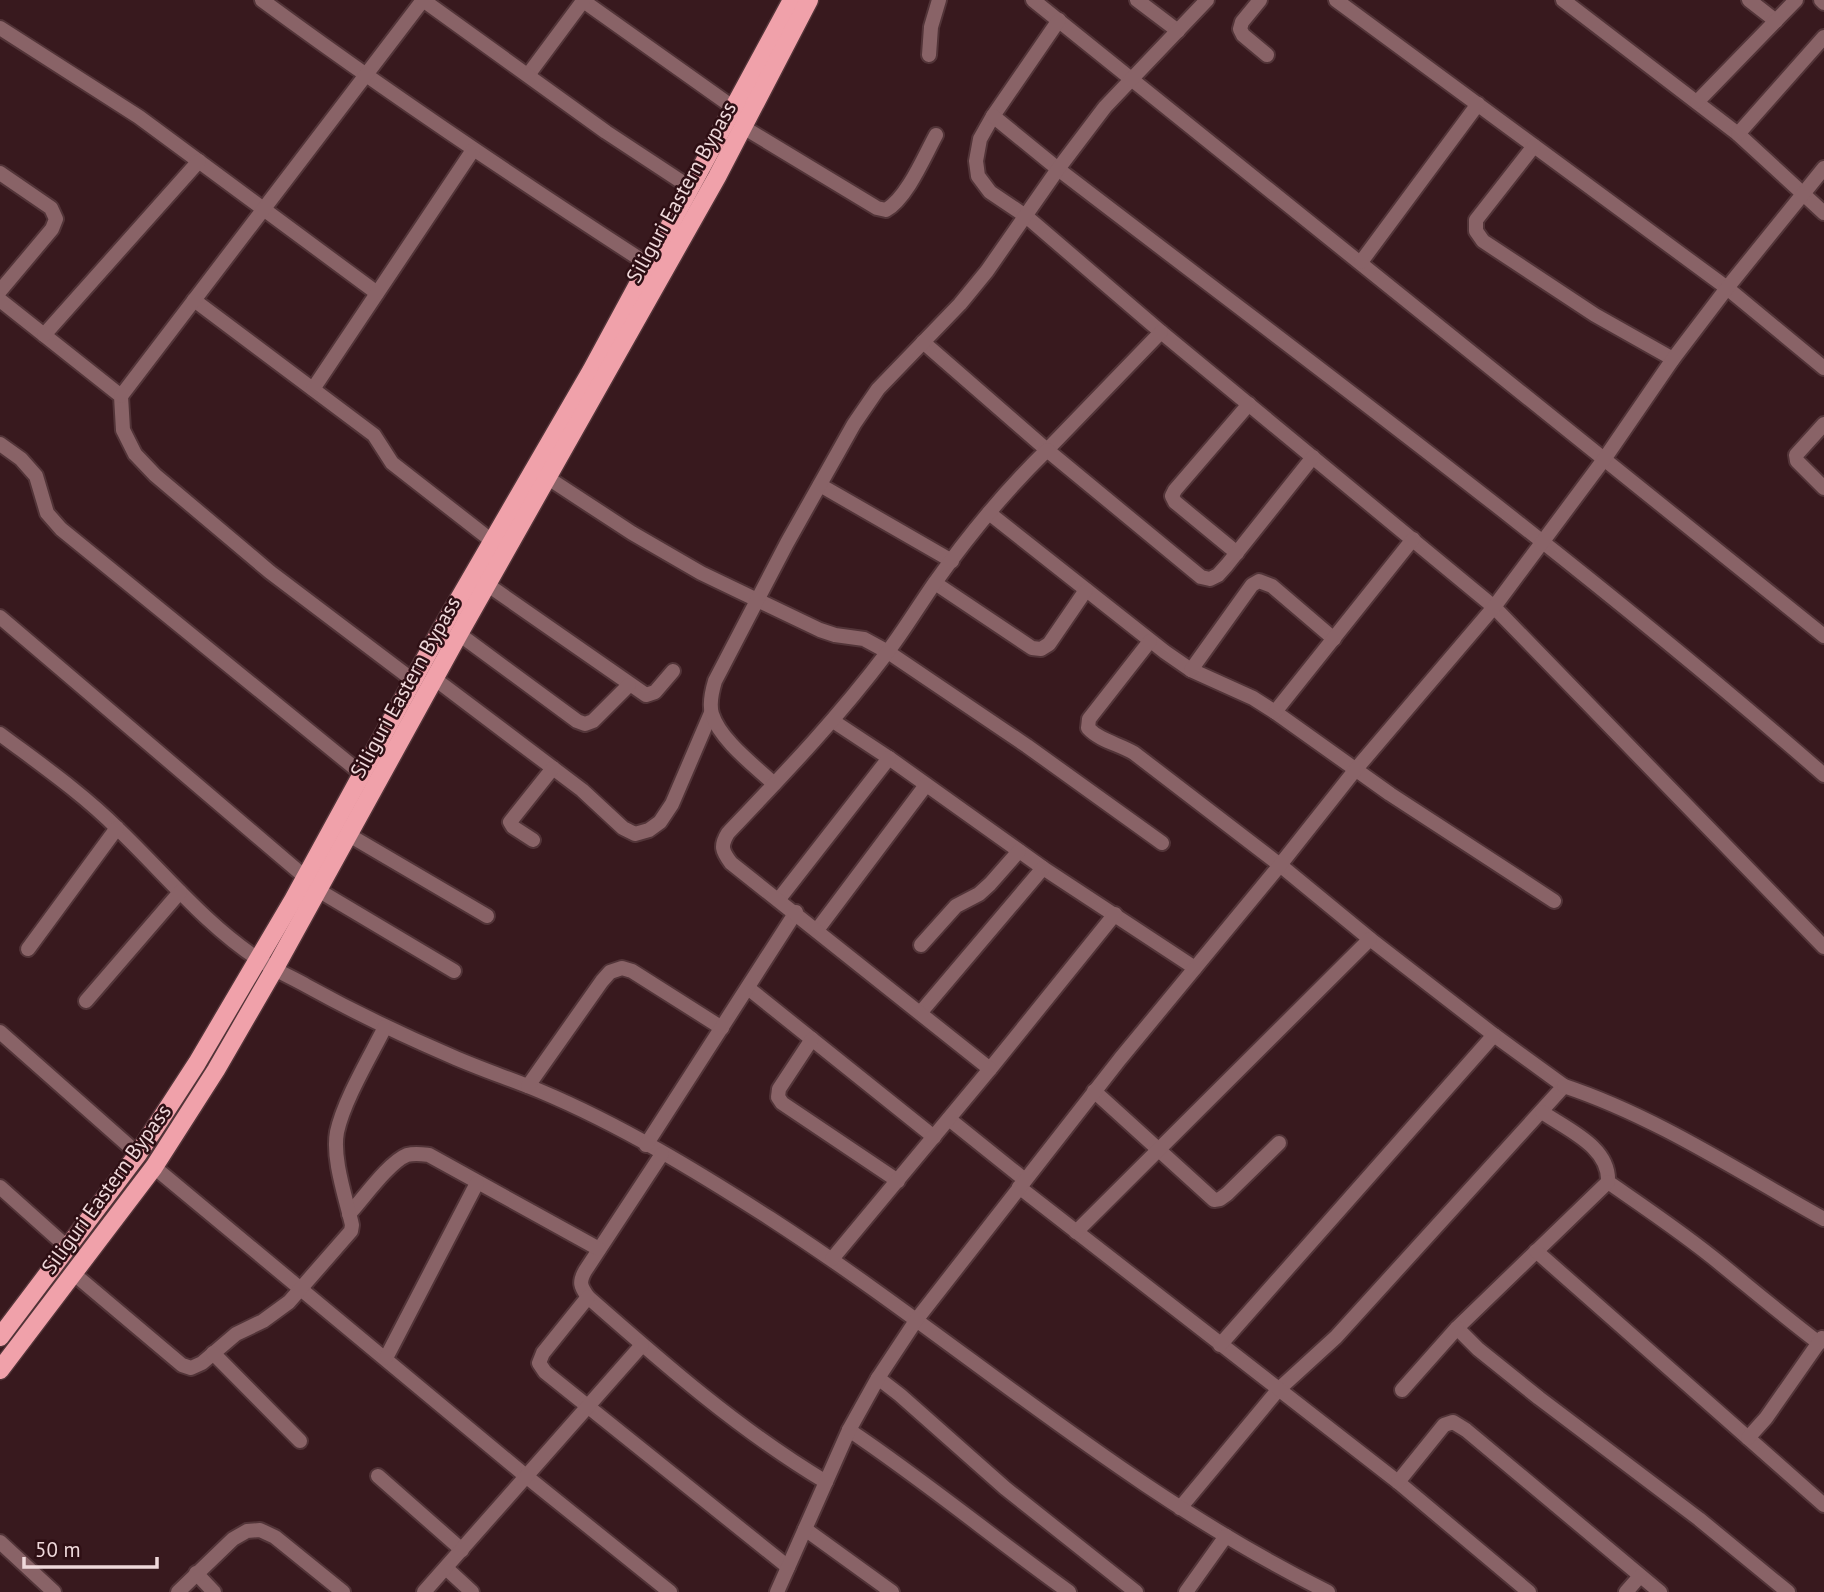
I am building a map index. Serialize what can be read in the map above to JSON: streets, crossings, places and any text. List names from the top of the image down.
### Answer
{
  "streets": {
    "main road": ["Siliguri Eastern Bypass"]
  },
  "scale_bar": "50 m"
}
